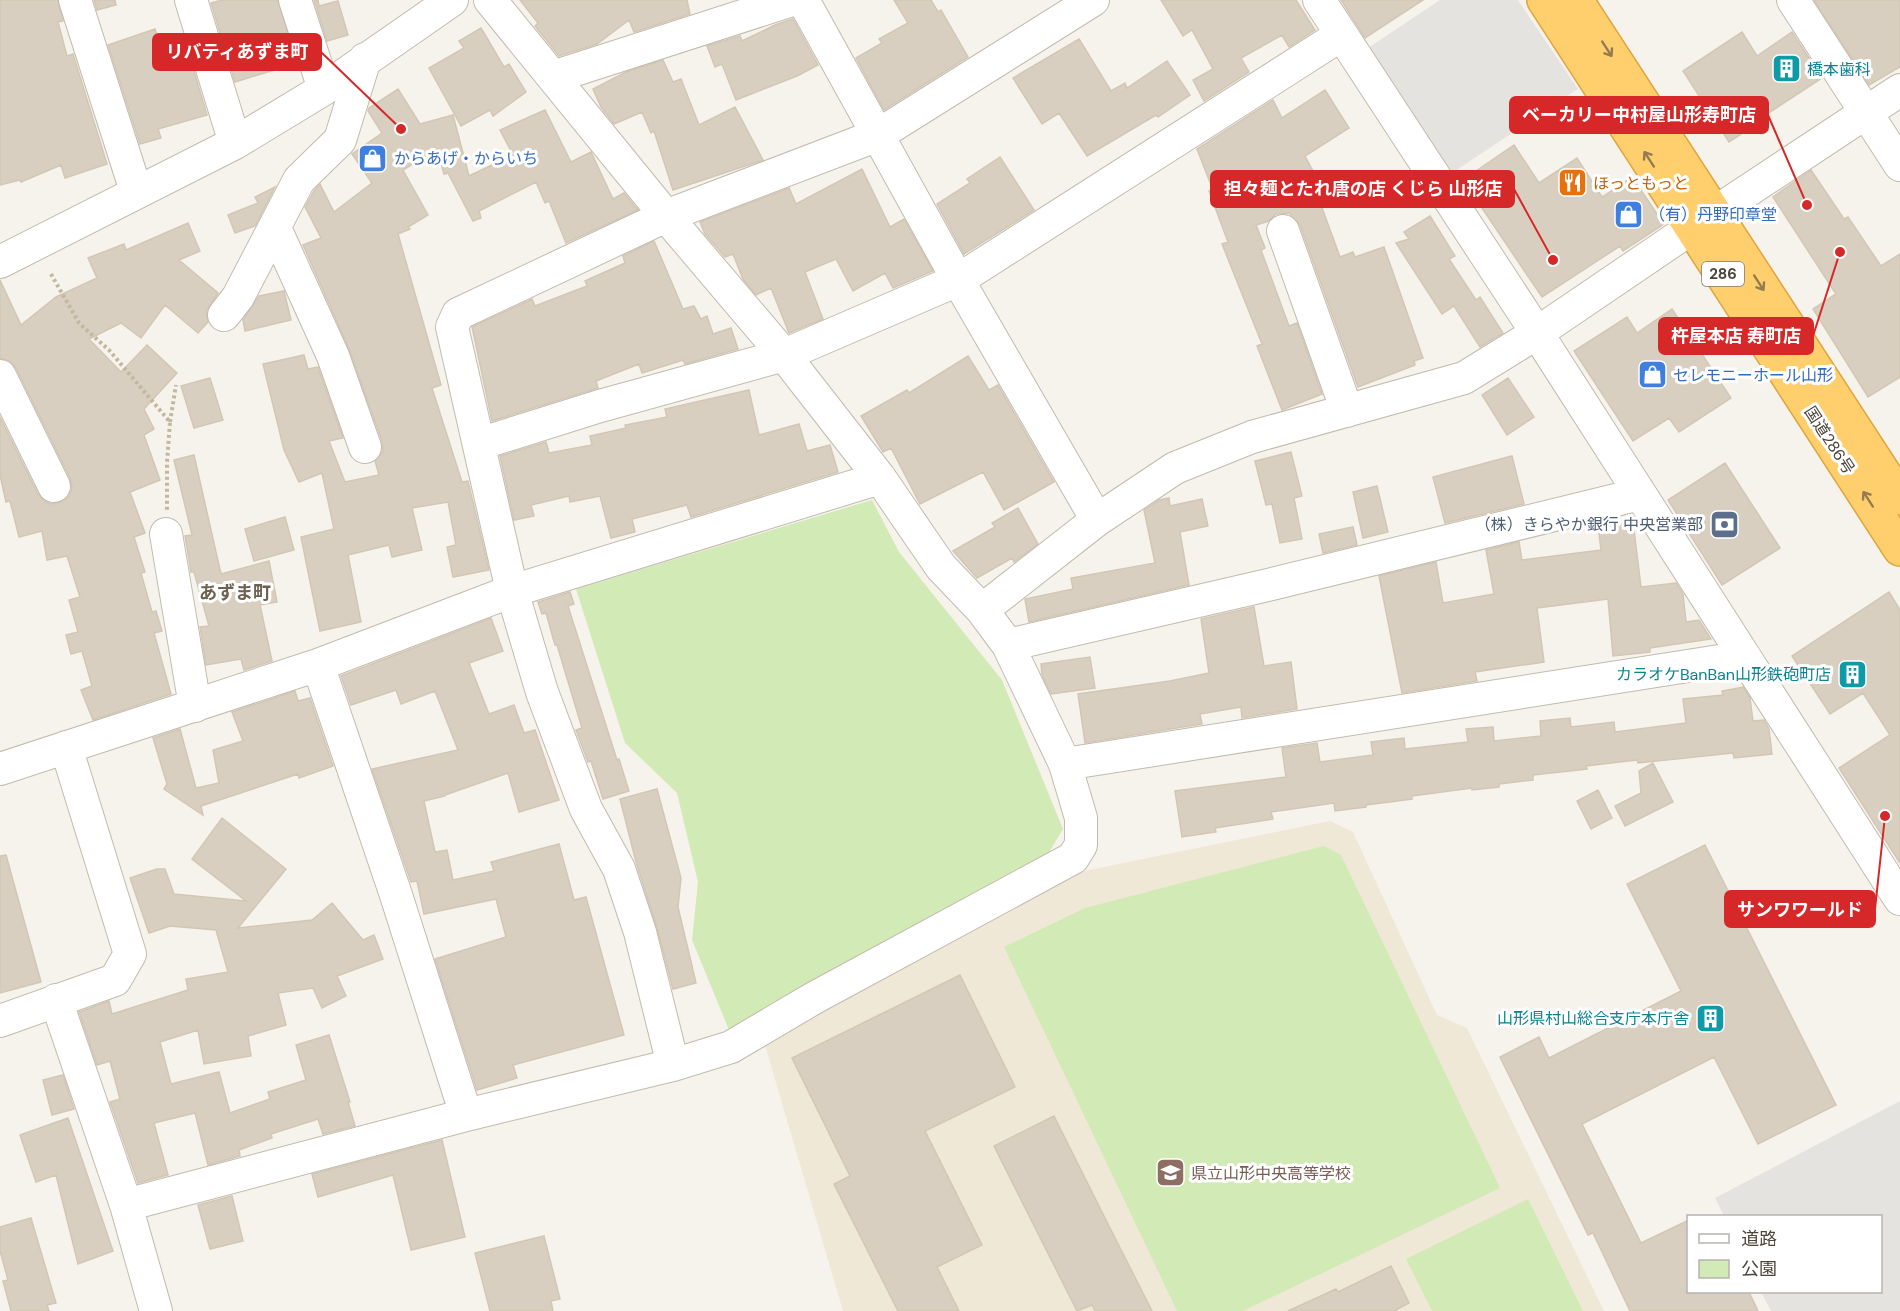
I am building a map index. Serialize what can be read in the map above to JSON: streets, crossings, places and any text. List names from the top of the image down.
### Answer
{
  "streets": {
    "highway": ["286", "国道286号"]
  },
  "districts": ["あずま町"],
  "places": {
    "building": ["橋本歯科", "カラオケBanBan山形鉄砲町店", "山形県村山総合支庁本庁舎"],
    "other": [
      "リバティあずま町",
      "ベーカリー中村屋山形寿町店",
      "杵屋本店 寿町店",
      "担々麺とたれ唐の店 くじら 山形店",
      "サンワワールド"
    ],
    "shop": ["からあげ・からいち", "（有）丹野印章堂", "セレモニーホール山形"],
    "restaurant": ["ほっともっと"],
    "bank": ["（株）きらやか銀行 中央営業部"],
    "school or university": ["県立山形中央高等学校"]
  },
  "legend": ["道路", "公園"]
}
